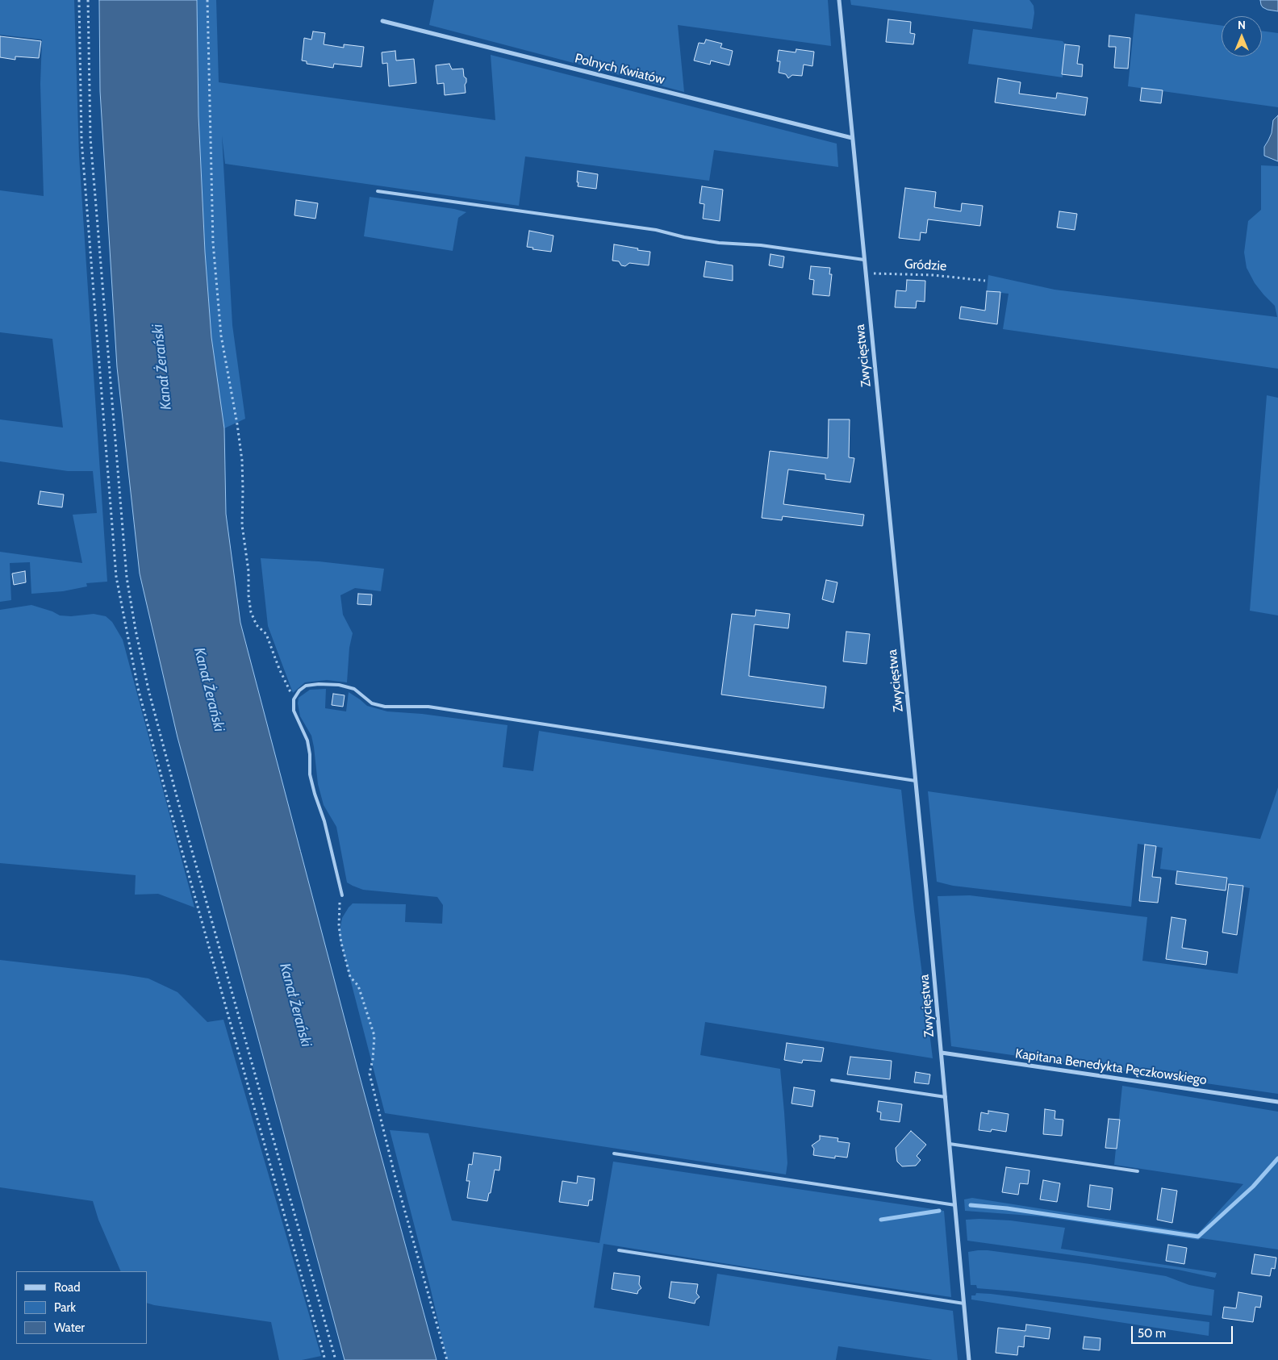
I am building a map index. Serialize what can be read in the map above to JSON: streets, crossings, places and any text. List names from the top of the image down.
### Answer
{
  "streets": {
    "street": ["Polnych Kwiatów", "Zwycięstwa", "Kapitana Benedykta Pęczkowskiego"],
    "path": ["Gródzie"]
  },
  "crossings": [
    ["Polnych Kwiatów", "Zwycięstwa"],
    ["Gródzie", "Zwycięstwa"],
    ["Zwycięstwa", "Kapitana Benedykta Pęczkowskiego"]
  ],
  "water": ["Kanał Żerański"],
  "legend": ["Road", "Park", "Water"],
  "scale_bar": "50 m",
  "north": "top"
}
